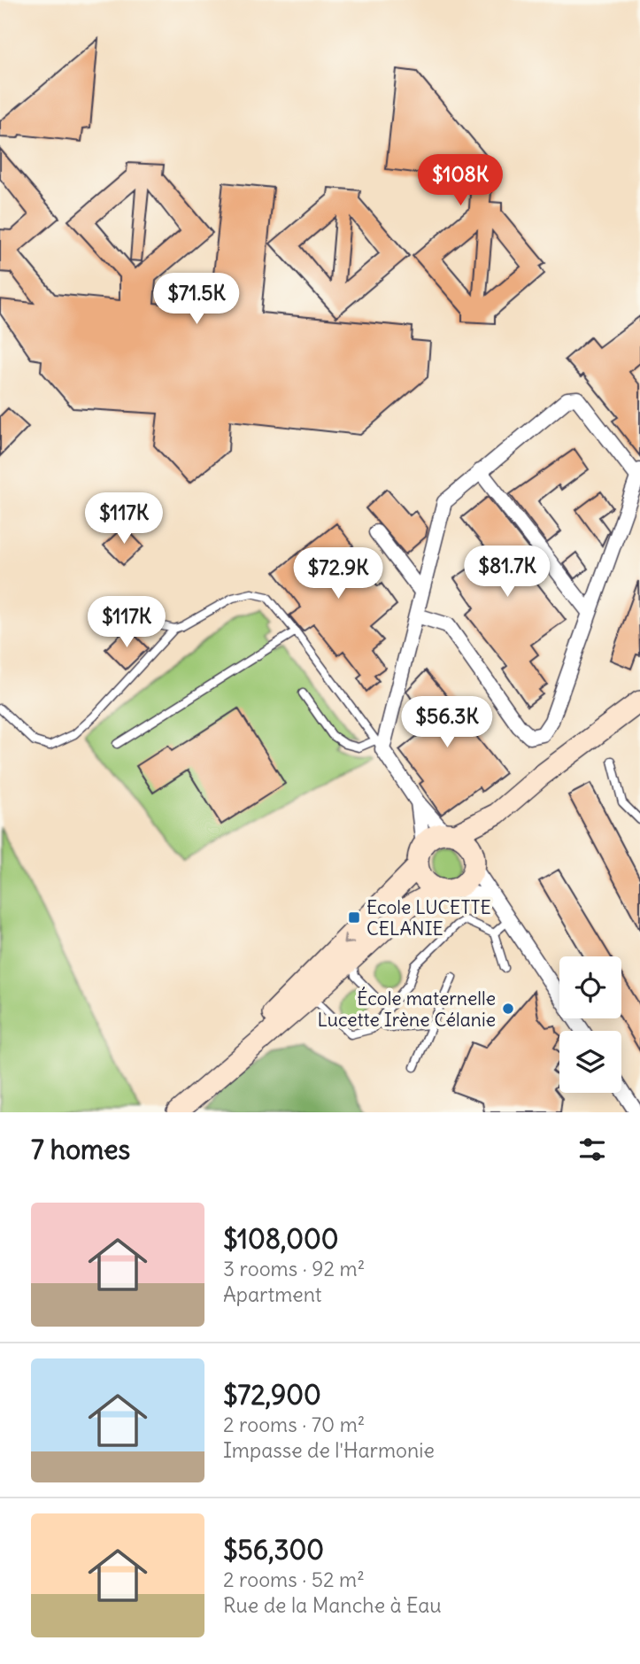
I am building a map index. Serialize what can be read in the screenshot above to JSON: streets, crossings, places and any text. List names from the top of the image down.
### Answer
{
  "places": {
    "transit": ["Ecole LUCETTE CELANIE"],
    "other": ["École maternelle Lucette Irène Célanie"]
  },
  "page": {
    "price": [
      "$108K",
      "$71.5K",
      "$117K",
      "$81.7K",
      "$72.9K",
      "$117K",
      "$56.3K"
    ],
    "heading": "7 homes",
    "list": [
      {
        "name": "$108,000",
        "note": "3 rooms · 92 m² · Apartment"
      },
      {
        "name": "$72,900",
        "note": "2 rooms · 70 m² · Impasse de l'Harmonie"
      },
      {
        "name": "$56,300",
        "note": "2 rooms · 52 m² · Rue de la Manche à Eau"
      }
    ]
  }
}
